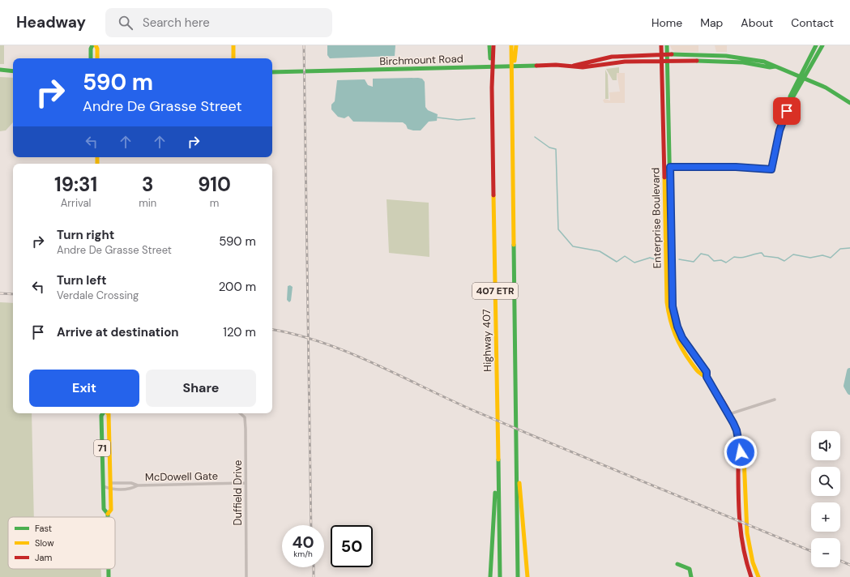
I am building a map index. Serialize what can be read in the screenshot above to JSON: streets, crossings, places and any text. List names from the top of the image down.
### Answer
{
  "streets": {
    "main road": [
      "Birchmount Road",
      "Enterprise Boulevard",
      "407 ETR",
      "Highway 407",
      "71"
    ],
    "street": ["McDowell Gate", "Duffield Drive"]
  },
  "crossings": [
    ["Birchmount Road", "Enterprise Boulevard"],
    ["71", "McDowell Gate"],
    ["McDowell Gate", "Duffield Drive"]
  ],
  "legend": ["Fast", "Slow", "Jam"],
  "page": {
    "header": "Headway",
    "search": "Search here",
    "nav": [
      "Home",
      "Map",
      "About",
      "Contact"
    ],
    "turn": ["590 m", "Andre De Grasse Street"],
    "eta": [
      "19:31",
      "Arrival",
      "3",
      "min",
      "910",
      "m"
    ],
    "list": [
      {
        "name": "Turn right",
        "note": "Andre De Grasse Street",
        "value": "590 m"
      },
      {
        "name": "Turn left",
        "note": "Verdale Crossing",
        "value": "200 m"
      },
      {
        "name": "Arrive at destination",
        "value": "120 m"
      }
    ],
    "buttons": ["Exit", "Share"],
    "map_buttons": ["+", "−"],
    "speed": "40 km/h",
    "limit": "50"
  }
}
